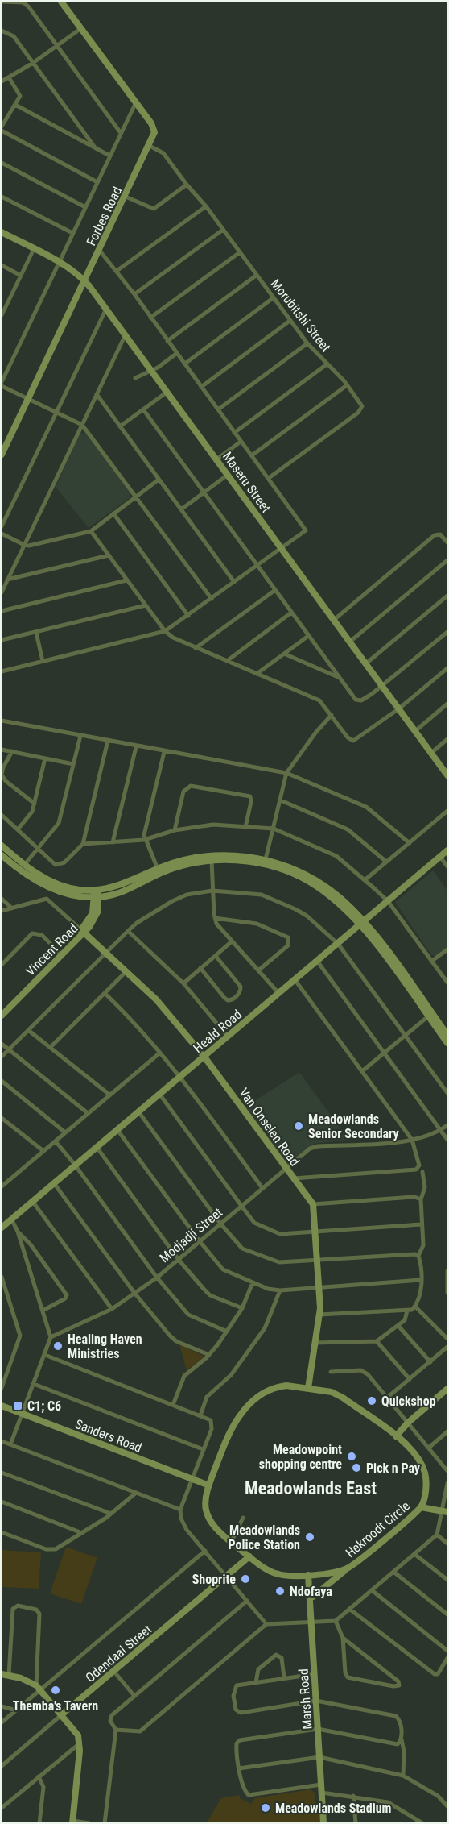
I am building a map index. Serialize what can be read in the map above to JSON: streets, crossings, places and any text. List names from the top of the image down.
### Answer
{
  "streets": {
    "street": [
      "Forbes Road",
      "Morubitshi Street",
      "Maseru Street",
      "Vincent Road",
      "Heald Road",
      "Van Onselen Road",
      "Modjadji Street",
      "Sanders Road",
      "Hekroodt Circle",
      "Odendaal Street",
      "Marsh Road"
    ]
  },
  "crossings": [
    ["Forbes Road", "Morubitshi Street"],
    ["Forbes Road", "Maseru Street"],
    ["Vincent Road", "Van Onselen Road"],
    ["Heald Road", "Van Onselen Road"],
    ["Van Onselen Road", "Modjadji Street"],
    ["Van Onselen Road", "Hekroodt Circle"],
    ["Sanders Road", "Hekroodt Circle"],
    ["Hekroodt Circle", "Odendaal Street"],
    ["Hekroodt Circle", "Marsh Road"]
  ],
  "districts": ["Meadowlands East"],
  "places": {
    "other": [
      "Meadowlands Senior Secondary",
      "Healing Haven Ministries",
      "Quickshop",
      "Meadowpoint shopping centre",
      "Pick n Pay",
      "Meadowlands Police Station",
      "Shoprite",
      "Ndofaya",
      "Themba's Tavern",
      "Meadowlands Stadium"
    ],
    "transit": ["C1; C6"]
  }
}
